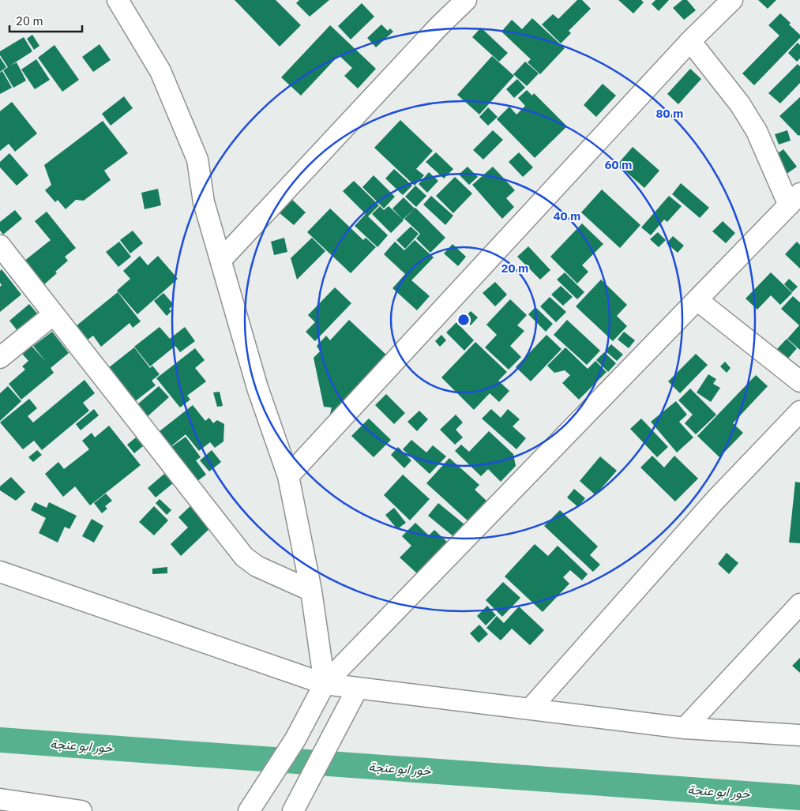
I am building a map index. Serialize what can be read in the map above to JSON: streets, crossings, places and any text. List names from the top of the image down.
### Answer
{
  "water": ["خور ابو عنجة"],
  "scale_bar": "20 m",
  "rings": [
    "80 m",
    "60 m",
    "40 m",
    "20 m"
  ]
}
